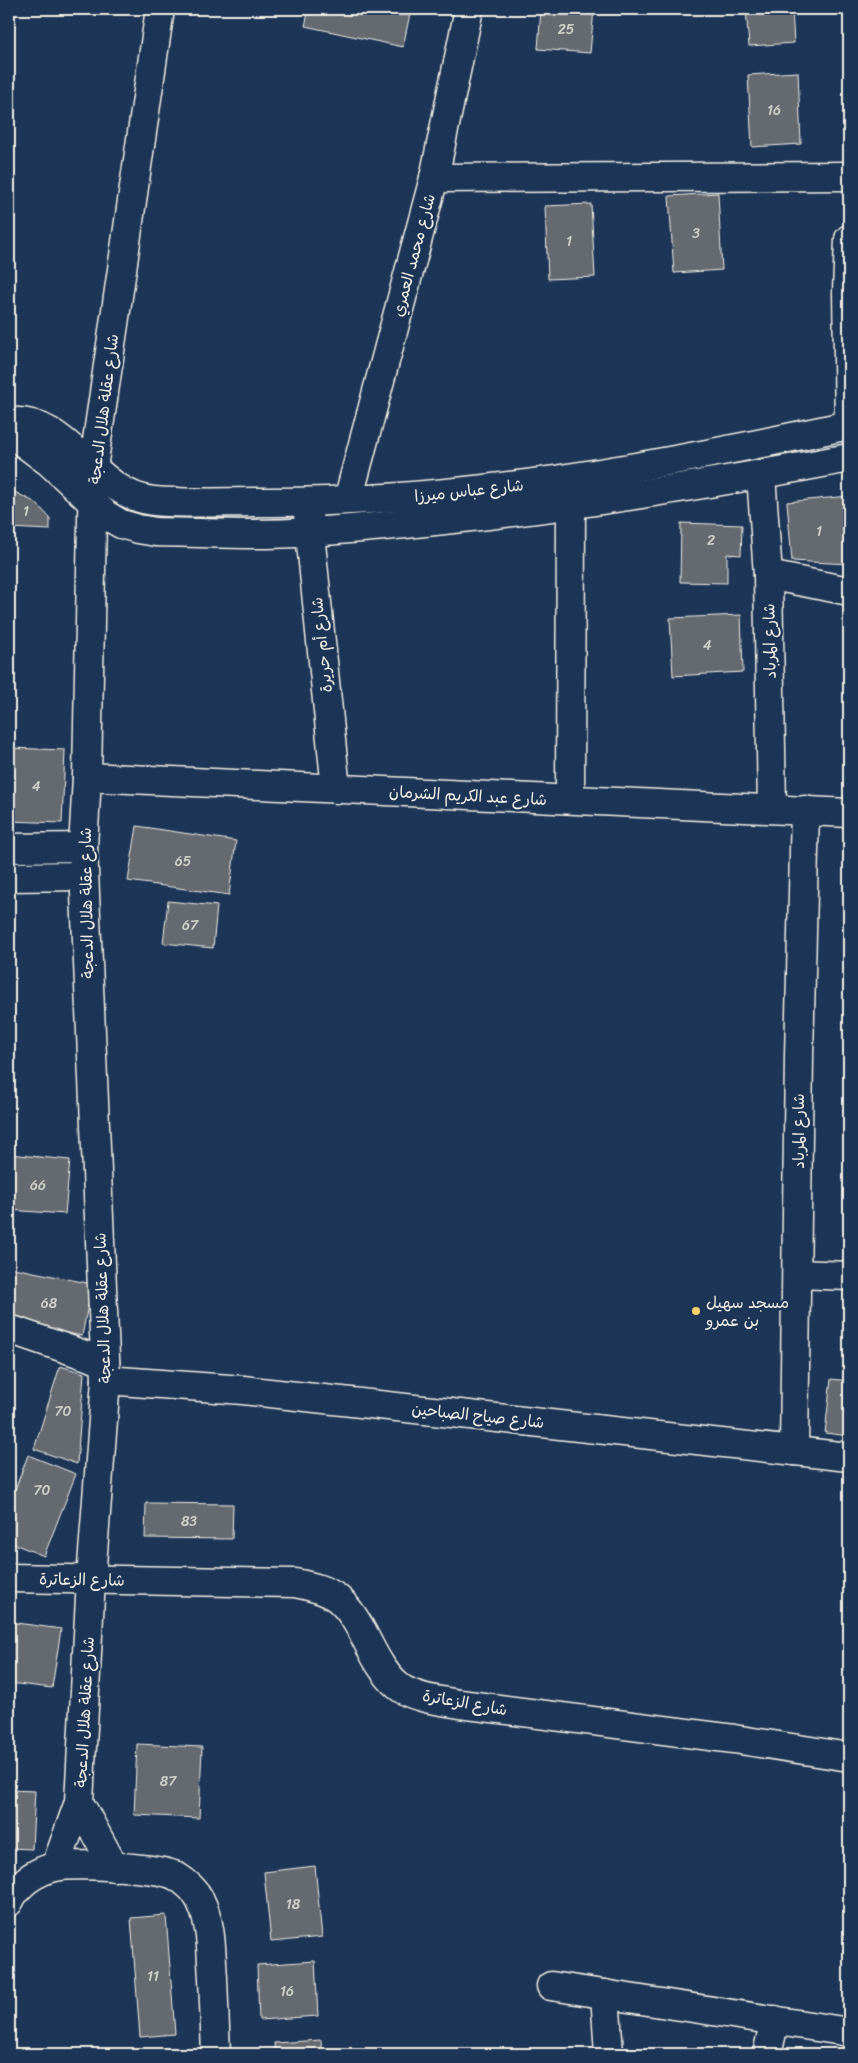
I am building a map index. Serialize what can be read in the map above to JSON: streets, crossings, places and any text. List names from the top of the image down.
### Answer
{
  "streets": {
    "street": [
      "شارع محمد العمري",
      "شارع عقلة هلال الدعجة",
      "شارع عباس ميرزا",
      "شارع المرباد",
      "شارع أم حريرة",
      "شارع عبد الكريم الشرمان",
      "شارع صياح الصباحين",
      "شارع الزعاترة"
    ]
  },
  "crossings": [
    ["شارع محمد العمري", "شارع عباس ميرزا"],
    ["شارع عقلة هلال الدعجة", "شارع عباس ميرزا"],
    ["شارع عقلة هلال الدعجة", "شارع عبد الكريم الشرمان"],
    ["شارع عقلة هلال الدعجة", "شارع صياح الصباحين"],
    ["شارع عقلة هلال الدعجة", "شارع الزعاترة"],
    ["شارع عباس ميرزا", "شارع المرباد"],
    ["شارع عباس ميرزا", "شارع أم حريرة"],
    ["شارع المرباد", "شارع عبد الكريم الشرمان"],
    ["شارع المرباد", "شارع صياح الصباحين"],
    ["شارع أم حريرة", "شارع عبد الكريم الشرمان"]
  ],
  "places": ["مسجد سهيل بن عمرو"],
  "house_numbers": [
    "25",
    "16",
    "3",
    "1",
    "1",
    "1",
    "2",
    "4",
    "4",
    "65",
    "67",
    "66",
    "68",
    "70",
    "70",
    "83",
    "87",
    "18",
    "11",
    "16"
  ]
}
